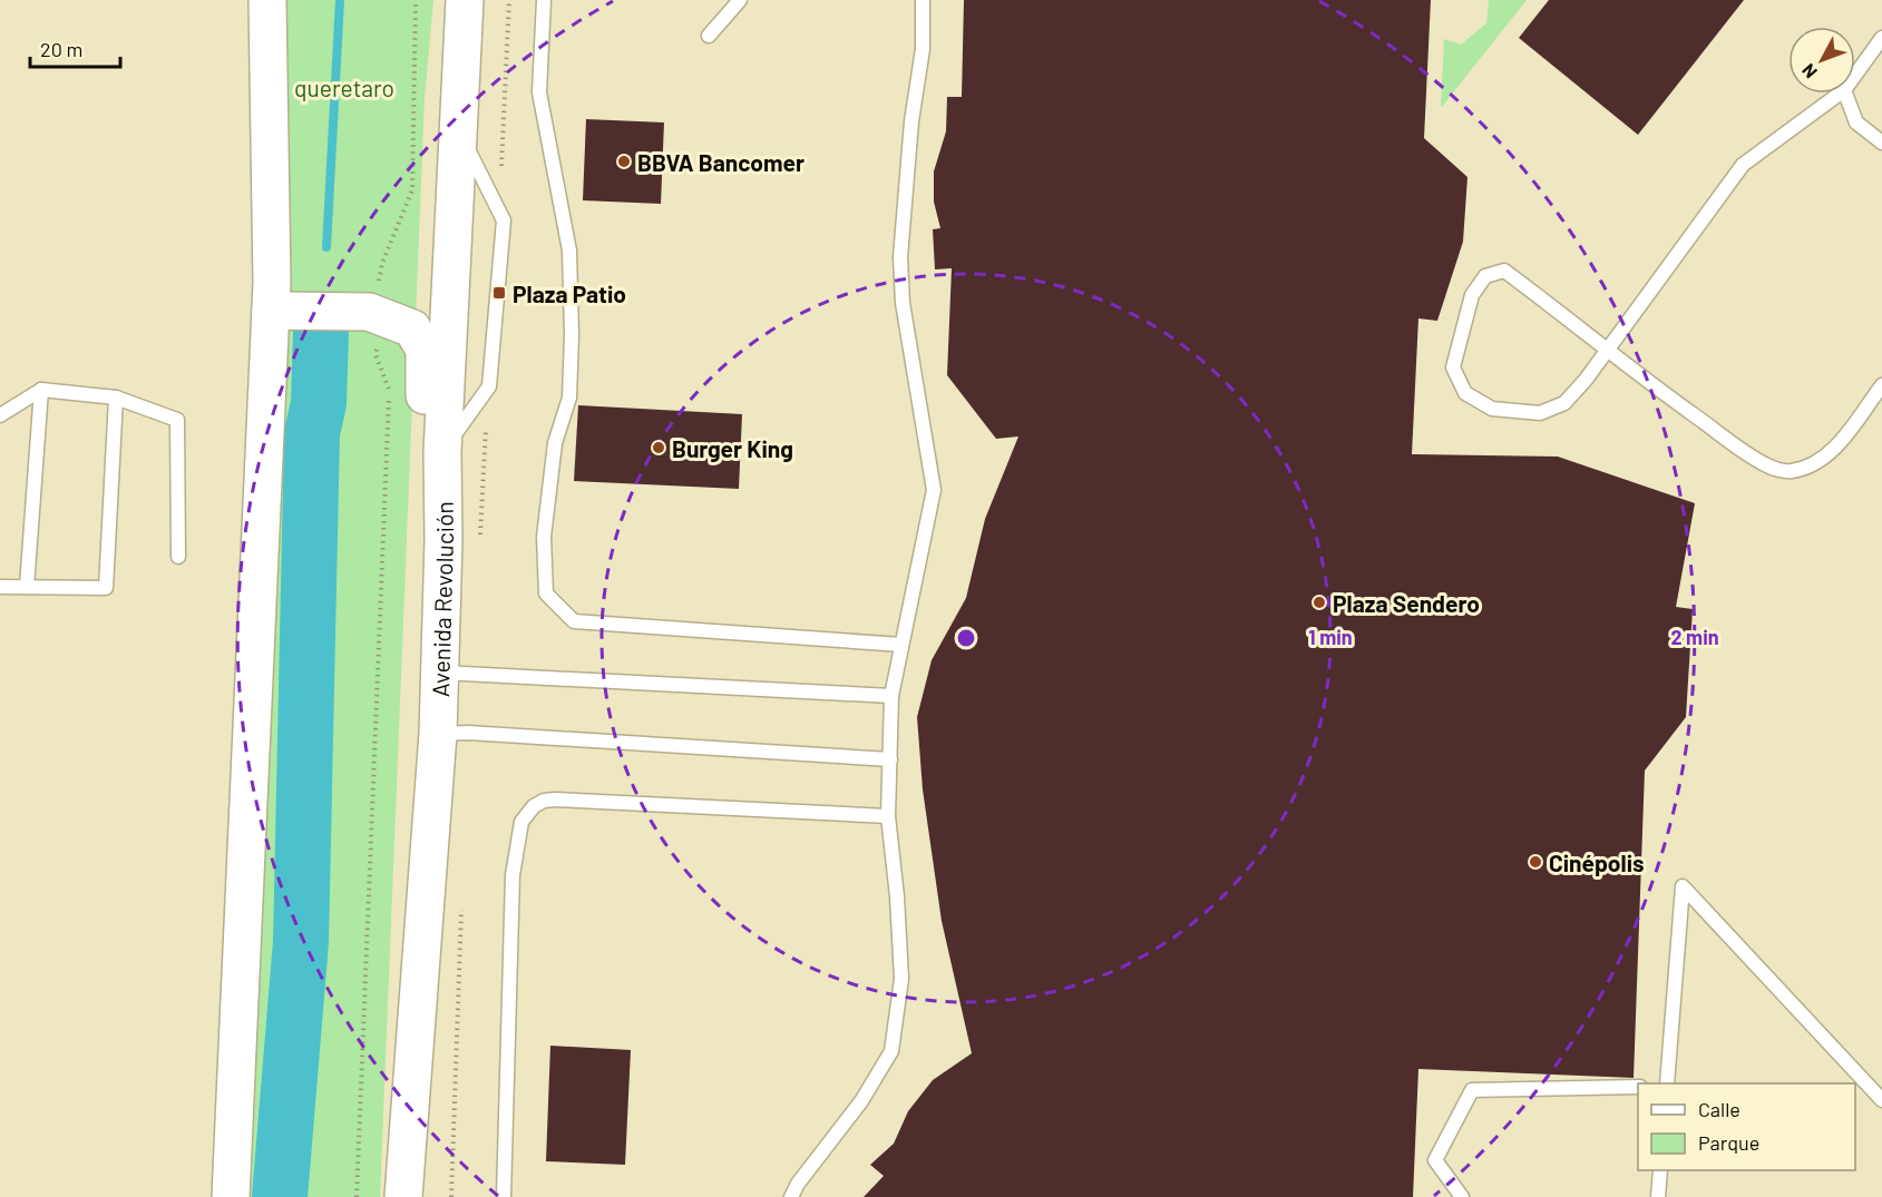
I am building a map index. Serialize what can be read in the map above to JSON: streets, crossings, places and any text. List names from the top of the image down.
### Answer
{
  "streets": {
    "main road": ["Avenida Revolución"]
  },
  "parks": ["queretaro"],
  "places": {
    "other": [
      "BBVA Bancomer",
      "Burger King",
      "Plaza Sendero",
      "Cinépolis"
    ],
    "transit": ["Plaza Patio"]
  },
  "legend": ["Calle", "Parque"],
  "scale_bar": "20 m",
  "north": "bottom left",
  "rings": ["1 min", "2 min"]
}
